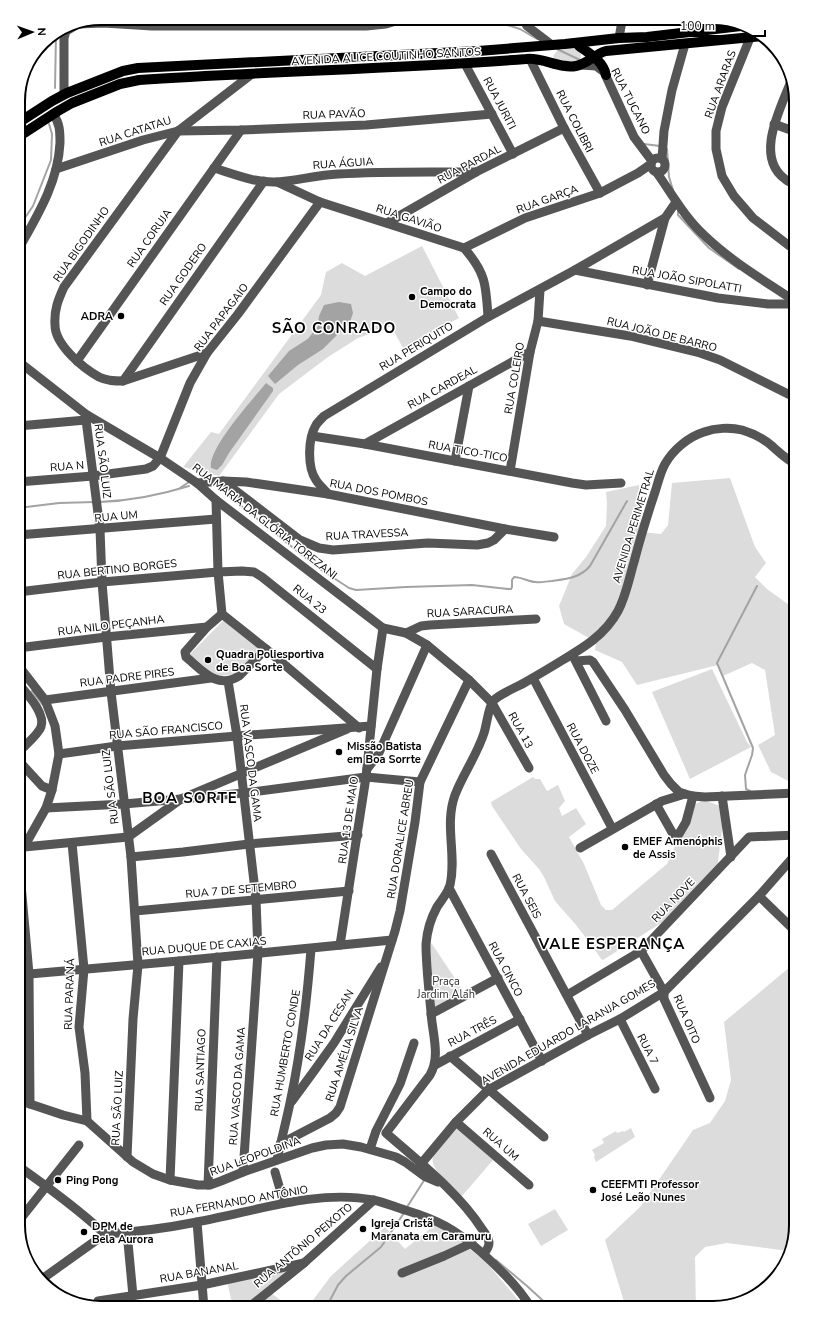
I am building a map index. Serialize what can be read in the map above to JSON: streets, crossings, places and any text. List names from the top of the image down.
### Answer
{
  "streets": {
    "main road": ["AVENIDA ALICE COUTINHO SANTOS"],
    "street": [
      "RUA ARARAS",
      "RUA TUCANO",
      "RUA JURITI",
      "RUA PAVÃO",
      "RUA COLIBRI",
      "RUA CATATAU",
      "RUA ÁGUIA",
      "RUA PARDAL",
      "RUA GARÇA",
      "RUA GAVIÃO",
      "RUA CORUJA",
      "RUA BIGODINHO",
      "RUA GODERO",
      "RUA JOÃO SIPOLATTI",
      "RUA PAPAGAIO",
      "RUA JOÃO DE BARRO",
      "RUA PERIQUITO",
      "RUA COLEIRO",
      "RUA CARDEAL",
      "RUA TICO-TICO",
      "RUA SÃO LUIZ",
      "RUA N",
      "RUA DOS POMBOS",
      "RUA UM",
      "RUA MARIA DA GLÓRIA TOREZANI",
      "AVENIDA PERIMETRAL",
      "RUA TRAVESSA",
      "RUA BERTINO BORGES",
      "RUA 23",
      "RUA SARACURA",
      "RUA NILO PEÇANHA",
      "RUA PADRE PIRES",
      "RUA SÃO FRANCISCO",
      "RUA 13",
      "RUA DOZE",
      "RUA VASCO DA GAMA",
      "RUA 13 DE MAIO",
      "RUA DORALICE ABREU",
      "RUA 7 DE SETEMBRO",
      "RUA SEIS",
      "RUA NOVE",
      "RUA DUQUE DE CAXIAS",
      "RUA CINCO",
      "RUA PARANÁ",
      "RUA OITO",
      "RUA DA CESAN",
      "RUA TRÊS",
      "AVENIDA EDUARDO LARANJA GOMES",
      "RUA 7",
      "RUA HUMBERTO CONDE",
      "RUA AMÉLIA SILVA",
      "RUA SANTIAGO",
      "RUA LEOPOLDINA",
      "RUA FERNANDO ANTÔNIO",
      "RUA ANTÔNIO PEIXOTO",
      "RUA BANANAL"
    ]
  },
  "crossings": [
    ["AVENIDA ALICE COUTINHO SANTOS", "RUA ARARAS"],
    ["AVENIDA ALICE COUTINHO SANTOS", "RUA TUCANO"],
    ["AVENIDA ALICE COUTINHO SANTOS", "RUA JURITI"],
    ["AVENIDA ALICE COUTINHO SANTOS", "RUA COLIBRI"],
    ["AVENIDA ALICE COUTINHO SANTOS", "RUA CATATAU"],
    ["RUA TUCANO", "RUA GARÇA"],
    ["RUA TUCANO", "RUA PERIQUITO"],
    ["RUA JURITI", "RUA PAVÃO"],
    ["RUA JURITI", "RUA PARDAL"],
    ["RUA PAVÃO", "RUA CATATAU"],
    ["RUA PAVÃO", "RUA CORUJA"],
    ["RUA PAVÃO", "RUA BIGODINHO"],
    ["RUA COLIBRI", "RUA PARDAL"],
    ["RUA COLIBRI", "RUA GARÇA"],
    ["RUA CATATAU", "RUA BIGODINHO"],
    ["RUA ÁGUIA", "RUA PARDAL"],
    ["RUA ÁGUIA", "RUA GAVIÃO"],
    ["RUA ÁGUIA", "RUA CORUJA"],
    ["RUA ÁGUIA", "RUA GODERO"],
    ["RUA PARDAL", "RUA GAVIÃO"],
    ["RUA GARÇA", "RUA GAVIÃO"],
    ["RUA GAVIÃO", "RUA PAPAGAIO"],
    ["RUA CORUJA", "RUA BIGODINHO"],
    ["RUA BIGODINHO", "RUA GODERO"],
    ["RUA BIGODINHO", "RUA PAPAGAIO"],
    ["RUA JOÃO SIPOLATTI", "RUA PERIQUITO"],
    ["RUA PAPAGAIO", "RUA N"],
    ["RUA PAPAGAIO", "RUA MARIA DA GLÓRIA TOREZANI"],
    ["RUA JOÃO DE BARRO", "RUA COLEIRO"],
    ["RUA PERIQUITO", "RUA COLEIRO"],
    ["RUA PERIQUITO", "RUA TICO-TICO"],
    ["RUA PERIQUITO", "RUA DOS POMBOS"],
    ["RUA COLEIRO", "RUA CARDEAL"],
    ["RUA COLEIRO", "RUA TICO-TICO"],
    ["RUA CARDEAL", "RUA TICO-TICO"],
    ["RUA SÃO LUIZ", "RUA N"],
    ["RUA SÃO LUIZ", "RUA UM"],
    ["RUA SÃO LUIZ", "RUA MARIA DA GLÓRIA TOREZANI"],
    ["RUA SÃO LUIZ", "RUA BERTINO BORGES"],
    ["RUA SÃO LUIZ", "RUA NILO PEÇANHA"],
    ["RUA SÃO LUIZ", "RUA PADRE PIRES"],
    ["RUA SÃO LUIZ", "RUA SÃO FRANCISCO"],
    ["RUA SÃO LUIZ", "RUA 7 DE SETEMBRO"],
    ["RUA SÃO LUIZ", "RUA DUQUE DE CAXIAS"],
    ["RUA SÃO LUIZ", "RUA LEOPOLDINA"],
    ["RUA N", "RUA MARIA DA GLÓRIA TOREZANI"],
    ["RUA DOS POMBOS", "RUA MARIA DA GLÓRIA TOREZANI"],
    ["RUA DOS POMBOS", "RUA TRAVESSA"],
    ["RUA UM", "AVENIDA EDUARDO LARANJA GOMES"],
    ["RUA MARIA DA GLÓRIA TOREZANI", "AVENIDA PERIMETRAL"],
    ["RUA MARIA DA GLÓRIA TOREZANI", "RUA SARACURA"],
    ["RUA MARIA DA GLÓRIA TOREZANI", "RUA 13"],
    ["RUA MARIA DA GLÓRIA TOREZANI", "RUA 13 DE MAIO"],
    ["RUA MARIA DA GLÓRIA TOREZANI", "RUA DORALICE ABREU"],
    ["AVENIDA PERIMETRAL", "RUA 13"],
    ["AVENIDA PERIMETRAL", "RUA DOZE"],
    ["RUA BERTINO BORGES", "RUA 23"],
    ["RUA 23", "RUA 13 DE MAIO"],
    ["RUA SÃO FRANCISCO", "RUA VASCO DA GAMA"],
    ["RUA SÃO FRANCISCO", "RUA 13 DE MAIO"],
    ["RUA VASCO DA GAMA", "RUA 7 DE SETEMBRO"],
    ["RUA VASCO DA GAMA", "RUA DUQUE DE CAXIAS"],
    ["RUA VASCO DA GAMA", "RUA LEOPOLDINA"],
    ["RUA 13 DE MAIO", "RUA 7 DE SETEMBRO"],
    ["RUA 13 DE MAIO", "RUA DUQUE DE CAXIAS"],
    ["RUA DORALICE ABREU", "RUA DUQUE DE CAXIAS"],
    ["RUA DORALICE ABREU", "RUA AMÉLIA SILVA"],
    ["RUA SEIS", "RUA NOVE"],
    ["RUA SEIS", "AVENIDA EDUARDO LARANJA GOMES"],
    ["RUA NOVE", "RUA OITO"],
    ["RUA DUQUE DE CAXIAS", "RUA PARANÁ"],
    ["RUA DUQUE DE CAXIAS", "RUA HUMBERTO CONDE"],
    ["RUA DUQUE DE CAXIAS", "RUA AMÉLIA SILVA"],
    ["RUA DUQUE DE CAXIAS", "RUA SANTIAGO"],
    ["RUA CINCO", "RUA TRÊS"],
    ["RUA CINCO", "AVENIDA EDUARDO LARANJA GOMES"],
    ["RUA PARANÁ", "RUA LEOPOLDINA"],
    ["RUA OITO", "AVENIDA EDUARDO LARANJA GOMES"],
    ["RUA DA CESAN", "RUA HUMBERTO CONDE"],
    ["RUA DA CESAN", "RUA AMÉLIA SILVA"],
    ["AVENIDA EDUARDO LARANJA GOMES", "RUA 7"],
    ["RUA HUMBERTO CONDE", "RUA AMÉLIA SILVA"],
    ["RUA HUMBERTO CONDE", "RUA LEOPOLDINA"],
    ["RUA SANTIAGO", "RUA LEOPOLDINA"],
    ["RUA FERNANDO ANTÔNIO", "RUA ANTÔNIO PEIXOTO"],
    ["RUA ANTÔNIO PEIXOTO", "RUA BANANAL"]
  ],
  "districts": ["SÃO CONRADO", "BOA SORTE", "VALE ESPERANÇA"],
  "parks": ["Praça Jardim Alah"],
  "places": [
    "Campo do Democrata",
    "ADRA",
    "Quadra Poliesportiva de Boa Sorte",
    "Missão Batista em Boa Sorrte",
    "EMEF Amenóphis de Assis",
    "Ping Pong",
    "CEEFMTI Professor José Leão Nunes",
    "Igreja Cristã Maranata em Caramuru",
    "DPM de Bela Aurora"
  ],
  "scale_bar": "100 m",
  "north": "right"
}
